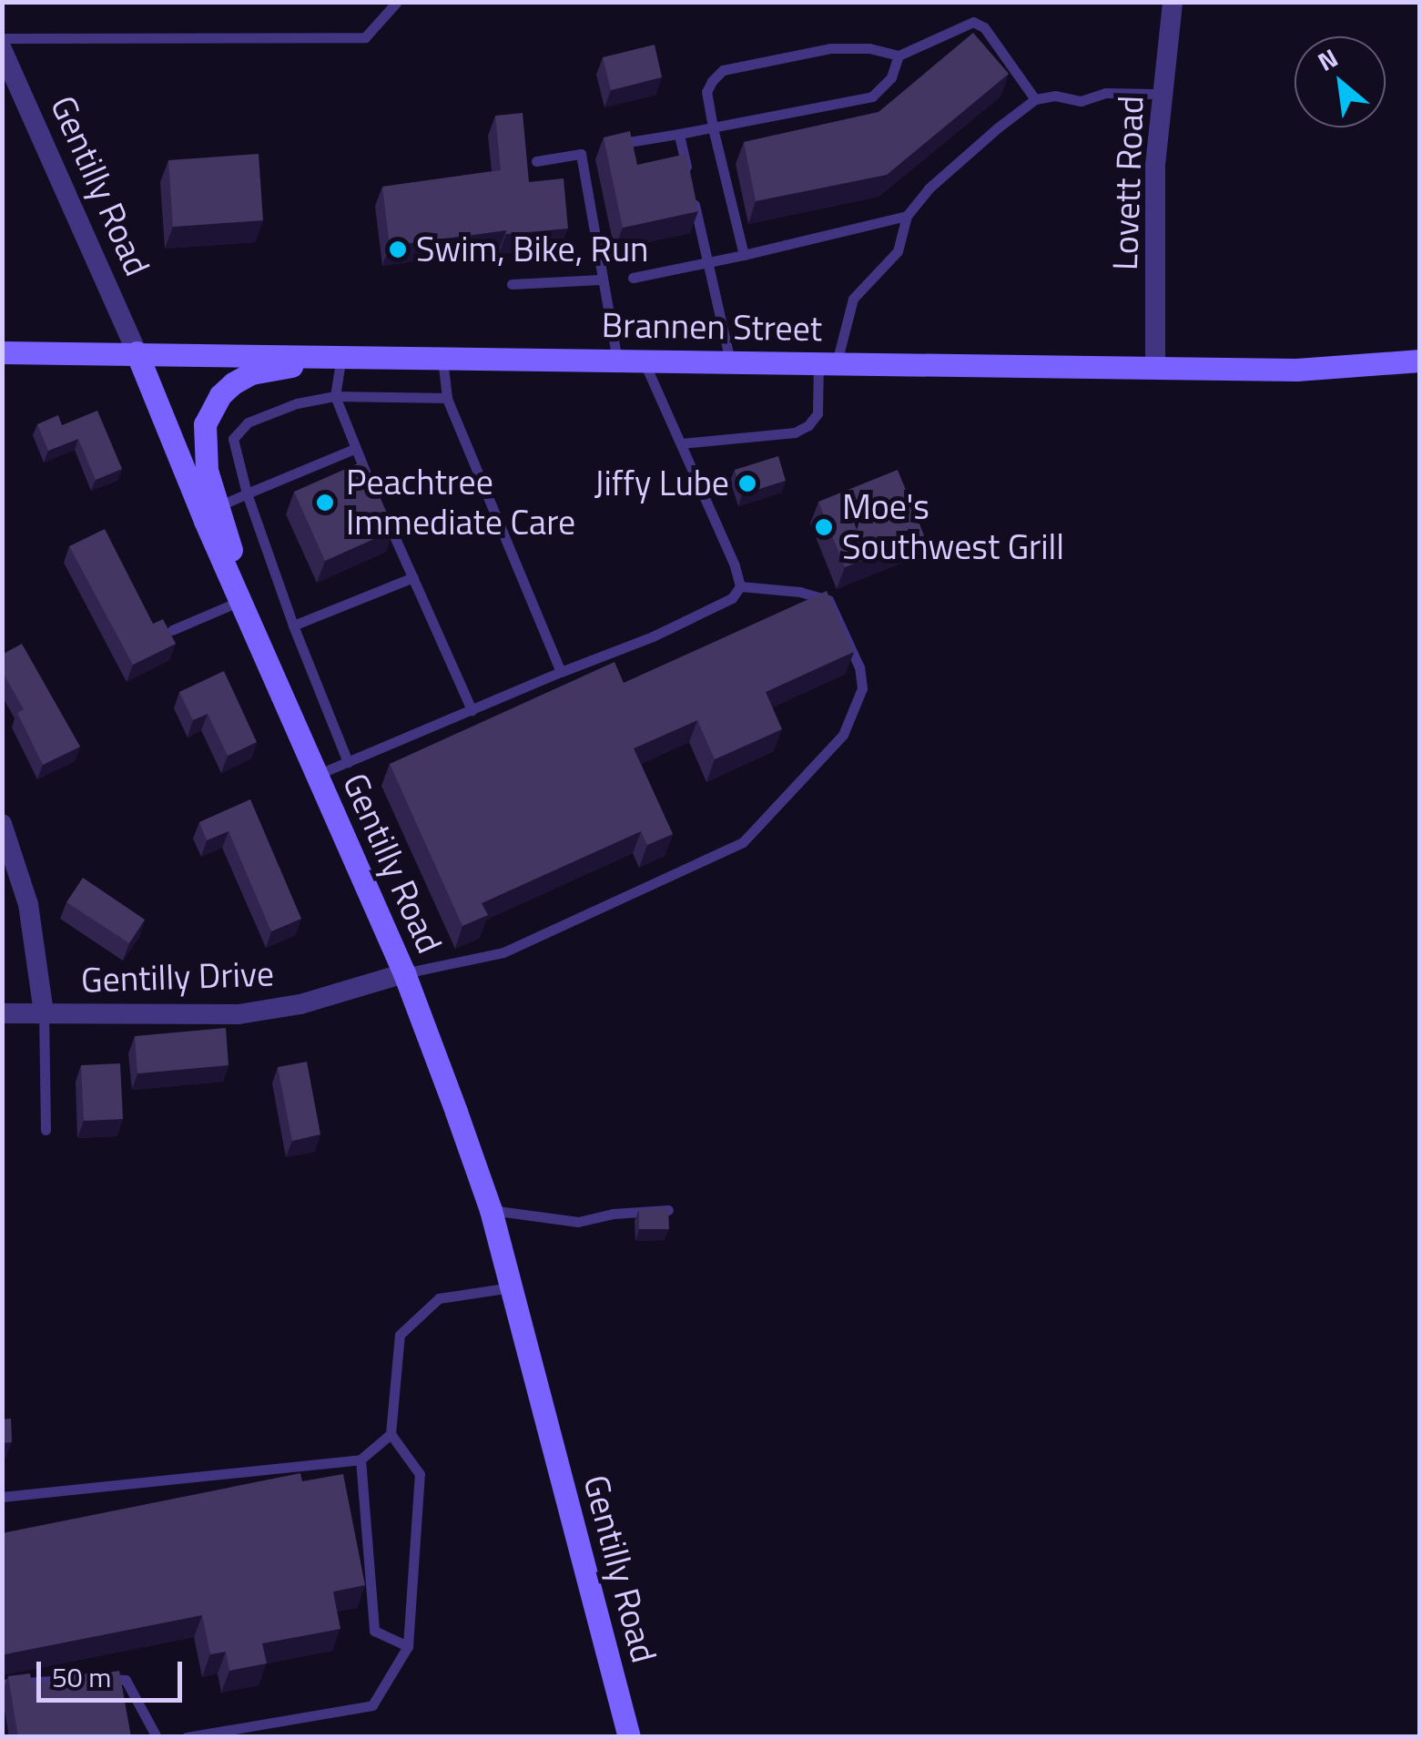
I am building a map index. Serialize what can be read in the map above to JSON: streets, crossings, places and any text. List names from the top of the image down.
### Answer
{
  "streets": {
    "street": [
      "Lovett Road",
      "Gentilly Road",
      "Brannen Street",
      "Gentilly Drive"
    ]
  },
  "crossings": [
    ["Lovett Road", "Brannen Street"],
    ["Gentilly Road", "Brannen Street"],
    ["Gentilly Road", "Gentilly Drive"]
  ],
  "places": [
    "Swim, Bike, Run",
    "Jiffy Lube",
    "Peachtree Immediate Care",
    "Moe's Southwest Grill"
  ],
  "scale_bar": "50 m",
  "north": "top left"
}
